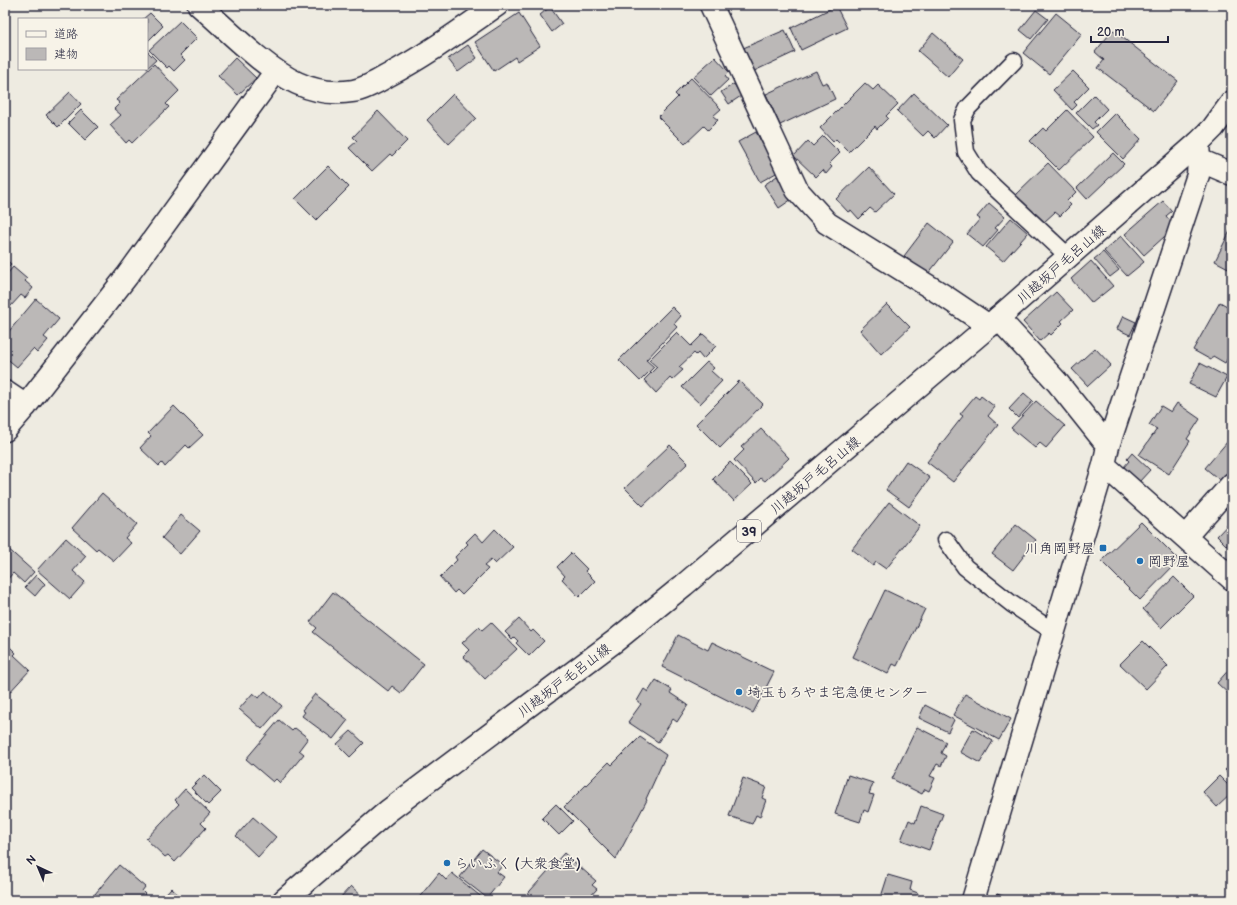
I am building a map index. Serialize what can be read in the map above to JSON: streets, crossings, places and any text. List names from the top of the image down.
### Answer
{
  "streets": {
    "street": ["川越坂戸毛呂山線", "39"]
  },
  "places": {
    "transit": ["川角岡野屋"],
    "other": ["岡野屋", "埼玉もろやま宅急便センター", "らいふく (大衆食堂)"]
  },
  "legend": ["道路", "建物"],
  "scale_bar": "20 m",
  "north": "top left"
}
